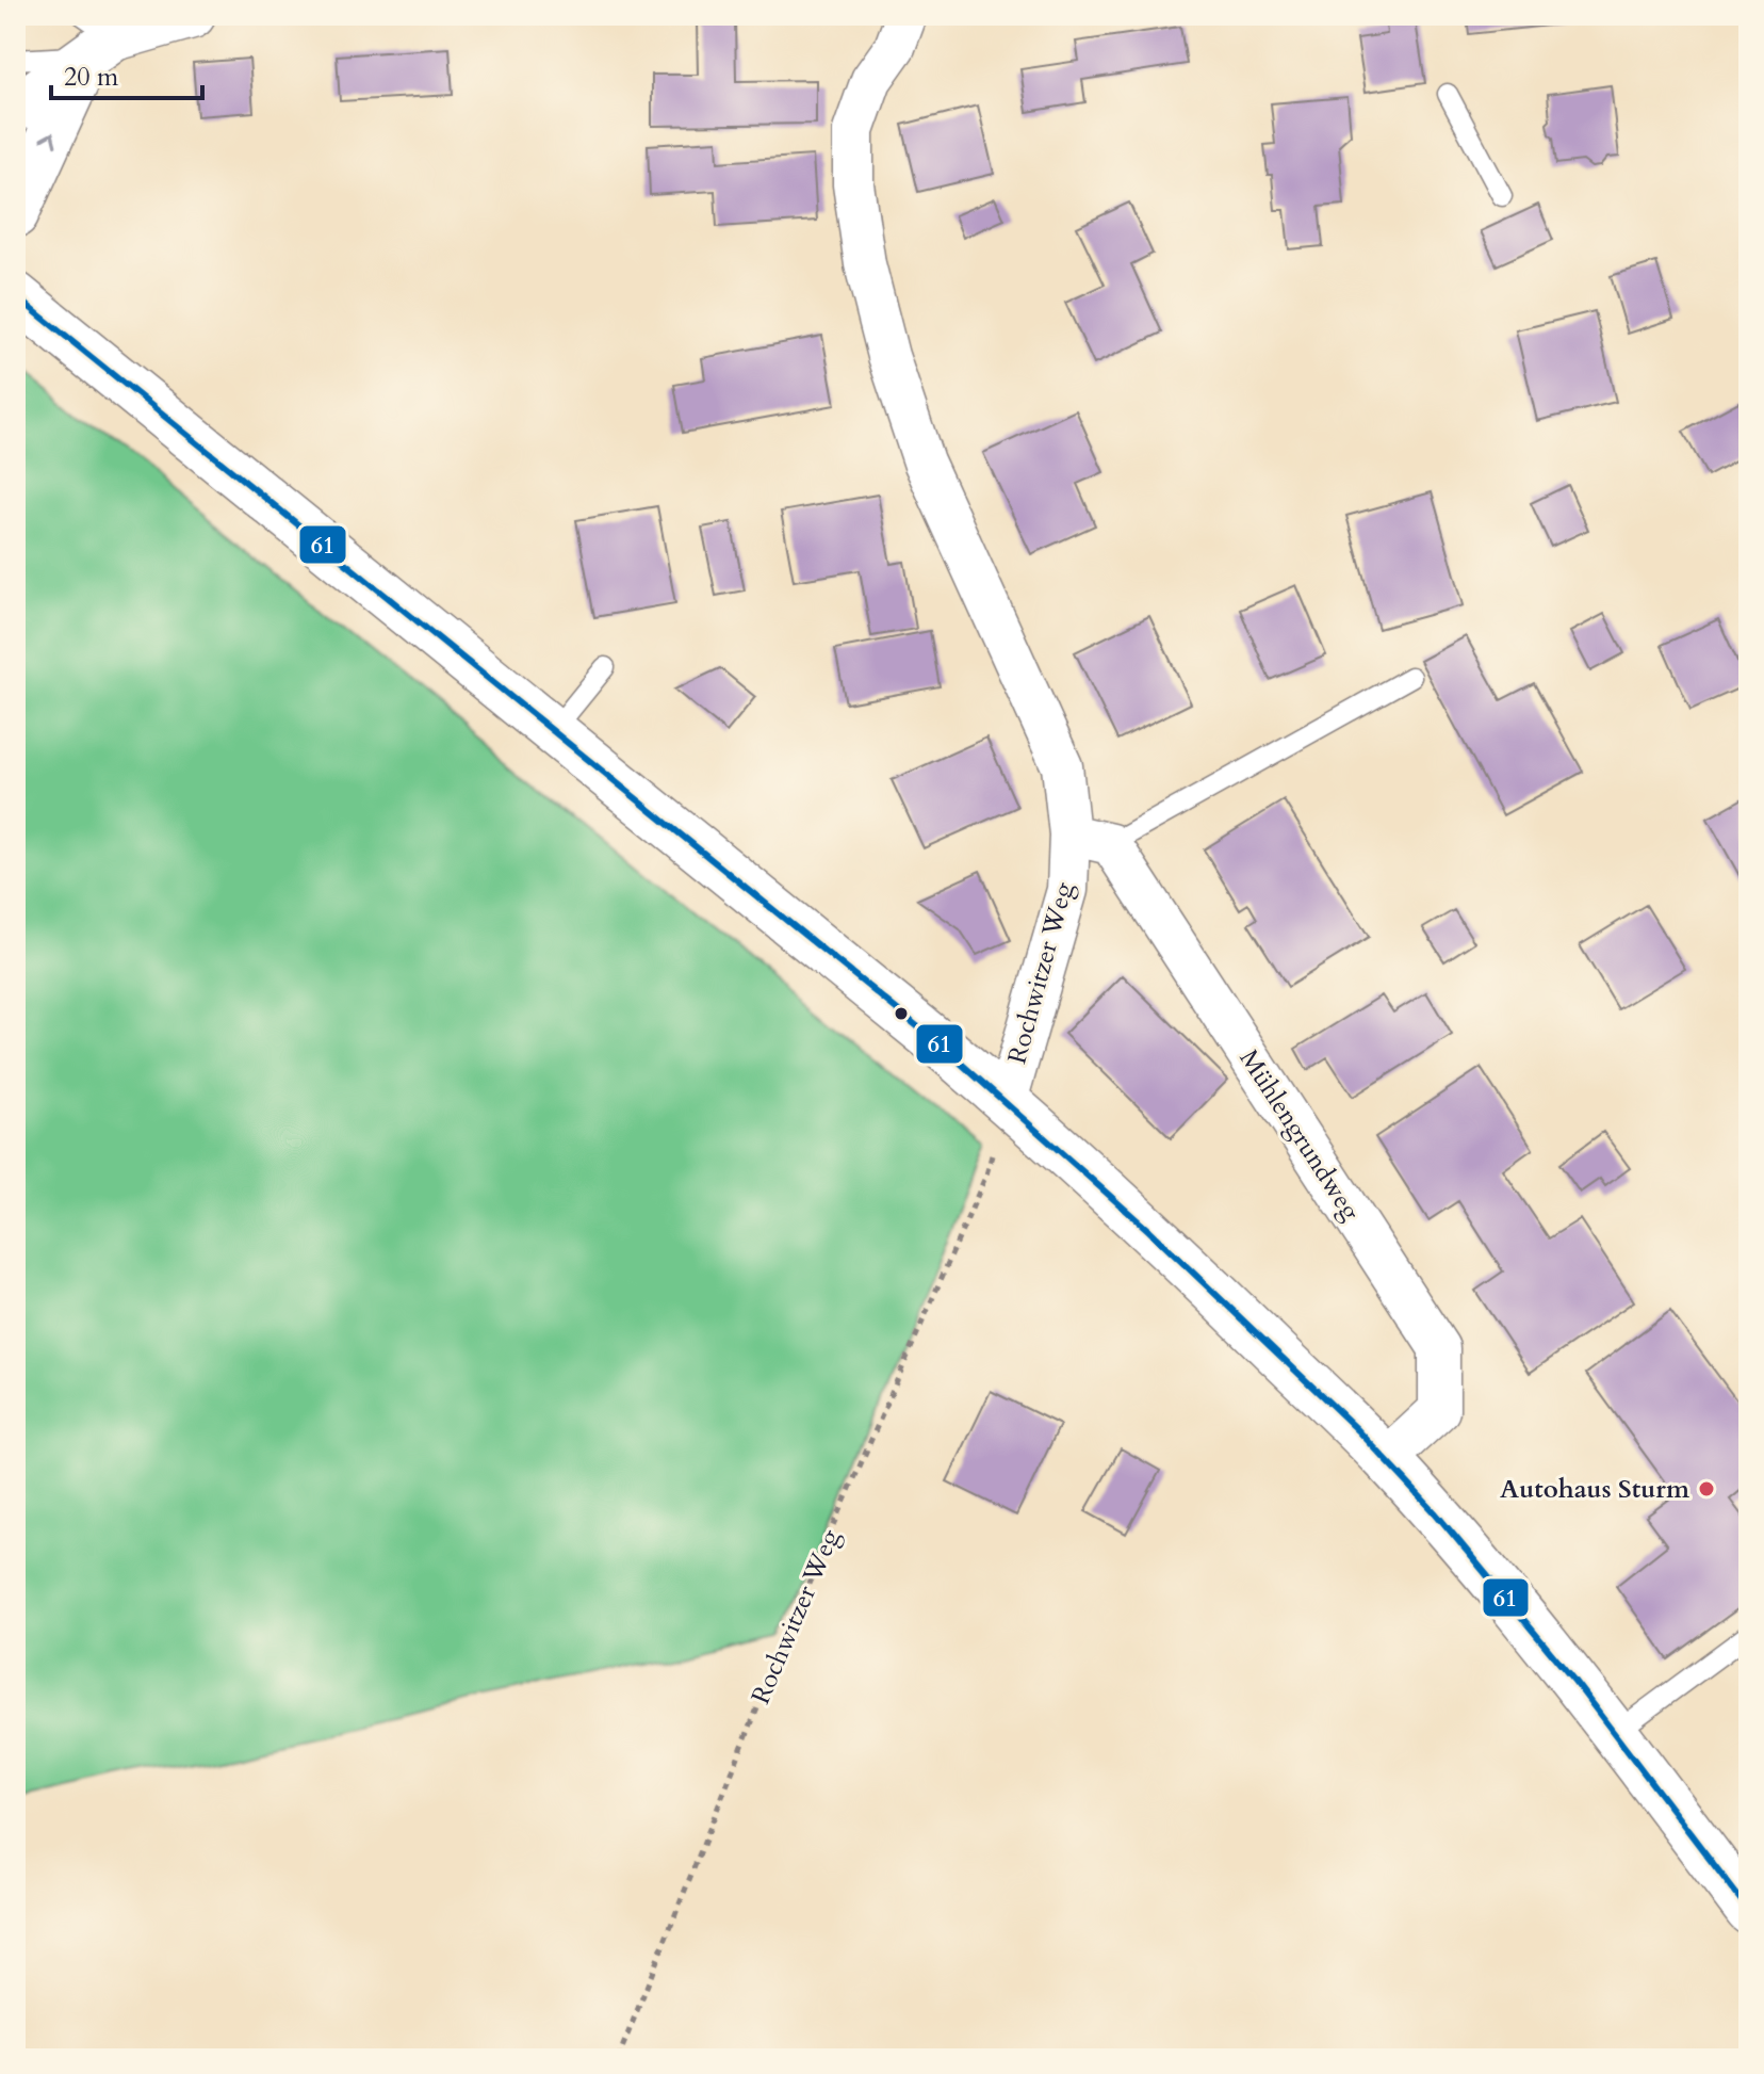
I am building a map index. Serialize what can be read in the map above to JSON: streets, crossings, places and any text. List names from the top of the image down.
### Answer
{
  "streets": {
    "street": ["Rochwitzer Weg", "Mühlengrundweg"]
  },
  "places": ["Autohaus Sturm"],
  "lines": ["transit line 61"],
  "scale_bar": "20 m"
}
